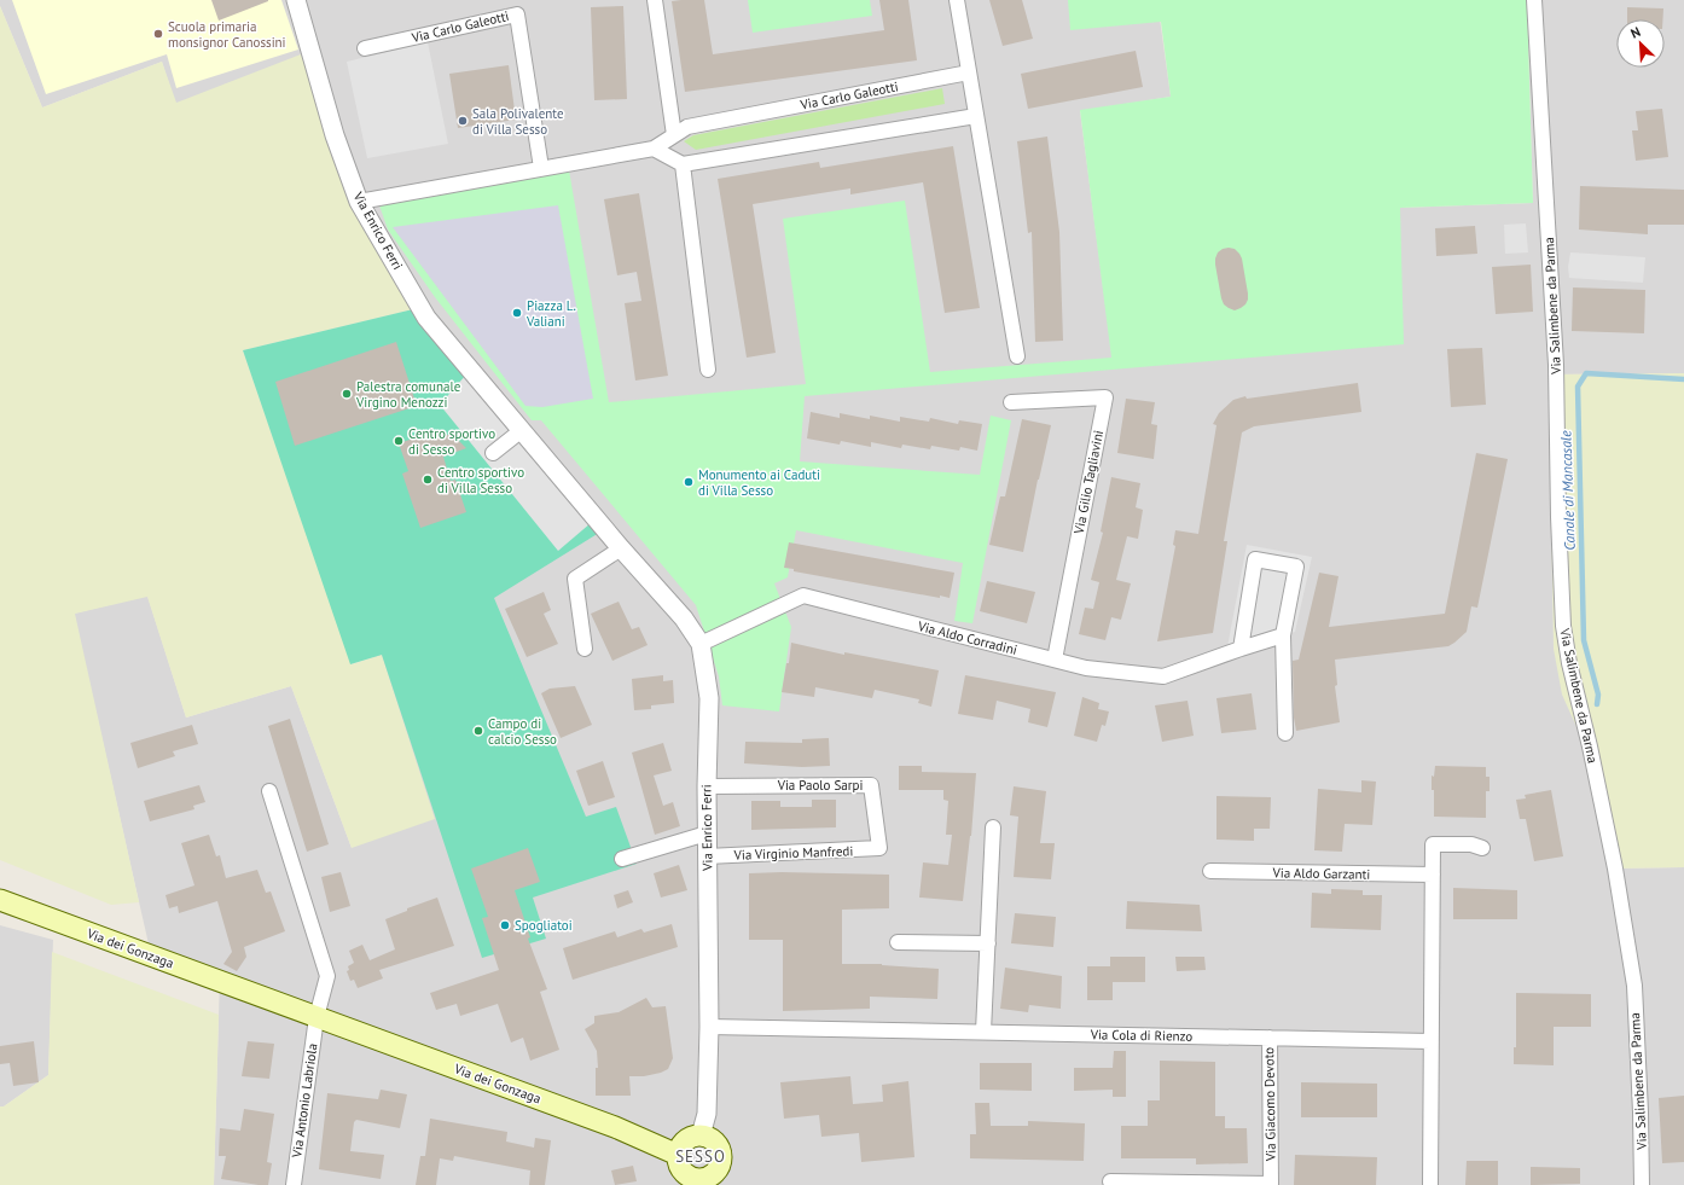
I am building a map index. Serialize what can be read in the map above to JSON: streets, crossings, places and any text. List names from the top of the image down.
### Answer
{
  "streets": {
    "main road": ["Via dei Gonzaga"],
    "street": [
      "Via Carlo Galeotti",
      "Via Enrico Ferri",
      "Via Salimbene da Parma",
      "Via Gilio Tagliavini",
      "Via Aldo Corradini",
      "Via Paolo Sarpi",
      "Via Virginio Manfredi",
      "Via Aldo Garzanti",
      "Via Cola di Rienzo",
      "Via Antonio Labriola",
      "Via Giacomo Devoto"
    ]
  },
  "crossings": [
    ["Via Carlo Galeotti", "Via Enrico Ferri"],
    ["Via Enrico Ferri", "Via Aldo Corradini"],
    ["Via Enrico Ferri", "Via Paolo Sarpi"],
    ["Via Enrico Ferri", "Via Virginio Manfredi"],
    ["Via Enrico Ferri", "Via dei Gonzaga"],
    ["Via Enrico Ferri", "Via Cola di Rienzo"],
    ["Via Gilio Tagliavini", "Via Aldo Corradini"],
    ["Via Paolo Sarpi", "Via Virginio Manfredi"],
    ["Via dei Gonzaga", "Via Antonio Labriola"],
    ["Via Cola di Rienzo", "Via Giacomo Devoto"]
  ],
  "districts": ["SESSO"],
  "water": ["Canale di Mancasale"],
  "places": [
    "Scuola primaria monsignor Canossini",
    "Sala Polivalente di Villa Sesso",
    "Piazza L. Valiani",
    "Palestra comunale Virgino Menozzi",
    "Centro sportivo di Sesso",
    "Centro sportivo di Villa Sesso",
    "Monumento ai Caduti di Villa Sesso",
    "Campo di calcio Sesso",
    "Spogliatoi"
  ],
  "north": "top left"
}
